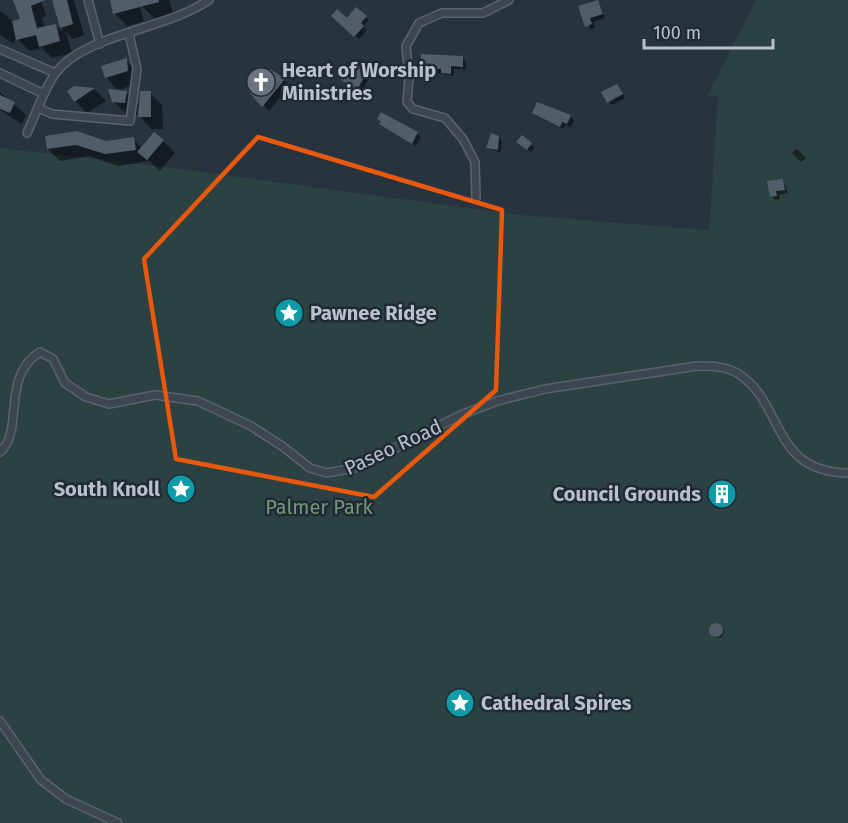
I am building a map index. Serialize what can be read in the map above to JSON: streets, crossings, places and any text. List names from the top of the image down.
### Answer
{
  "streets": {
    "street": ["Paseo Road"]
  },
  "parks": ["Palmer Park"],
  "places": {
    "church": ["Heart of Worship Ministries"],
    "place": ["Pawnee Ridge", "South Knoll", "Cathedral Spires"],
    "building": ["Council Grounds"]
  },
  "scale_bar": "100 m"
}
